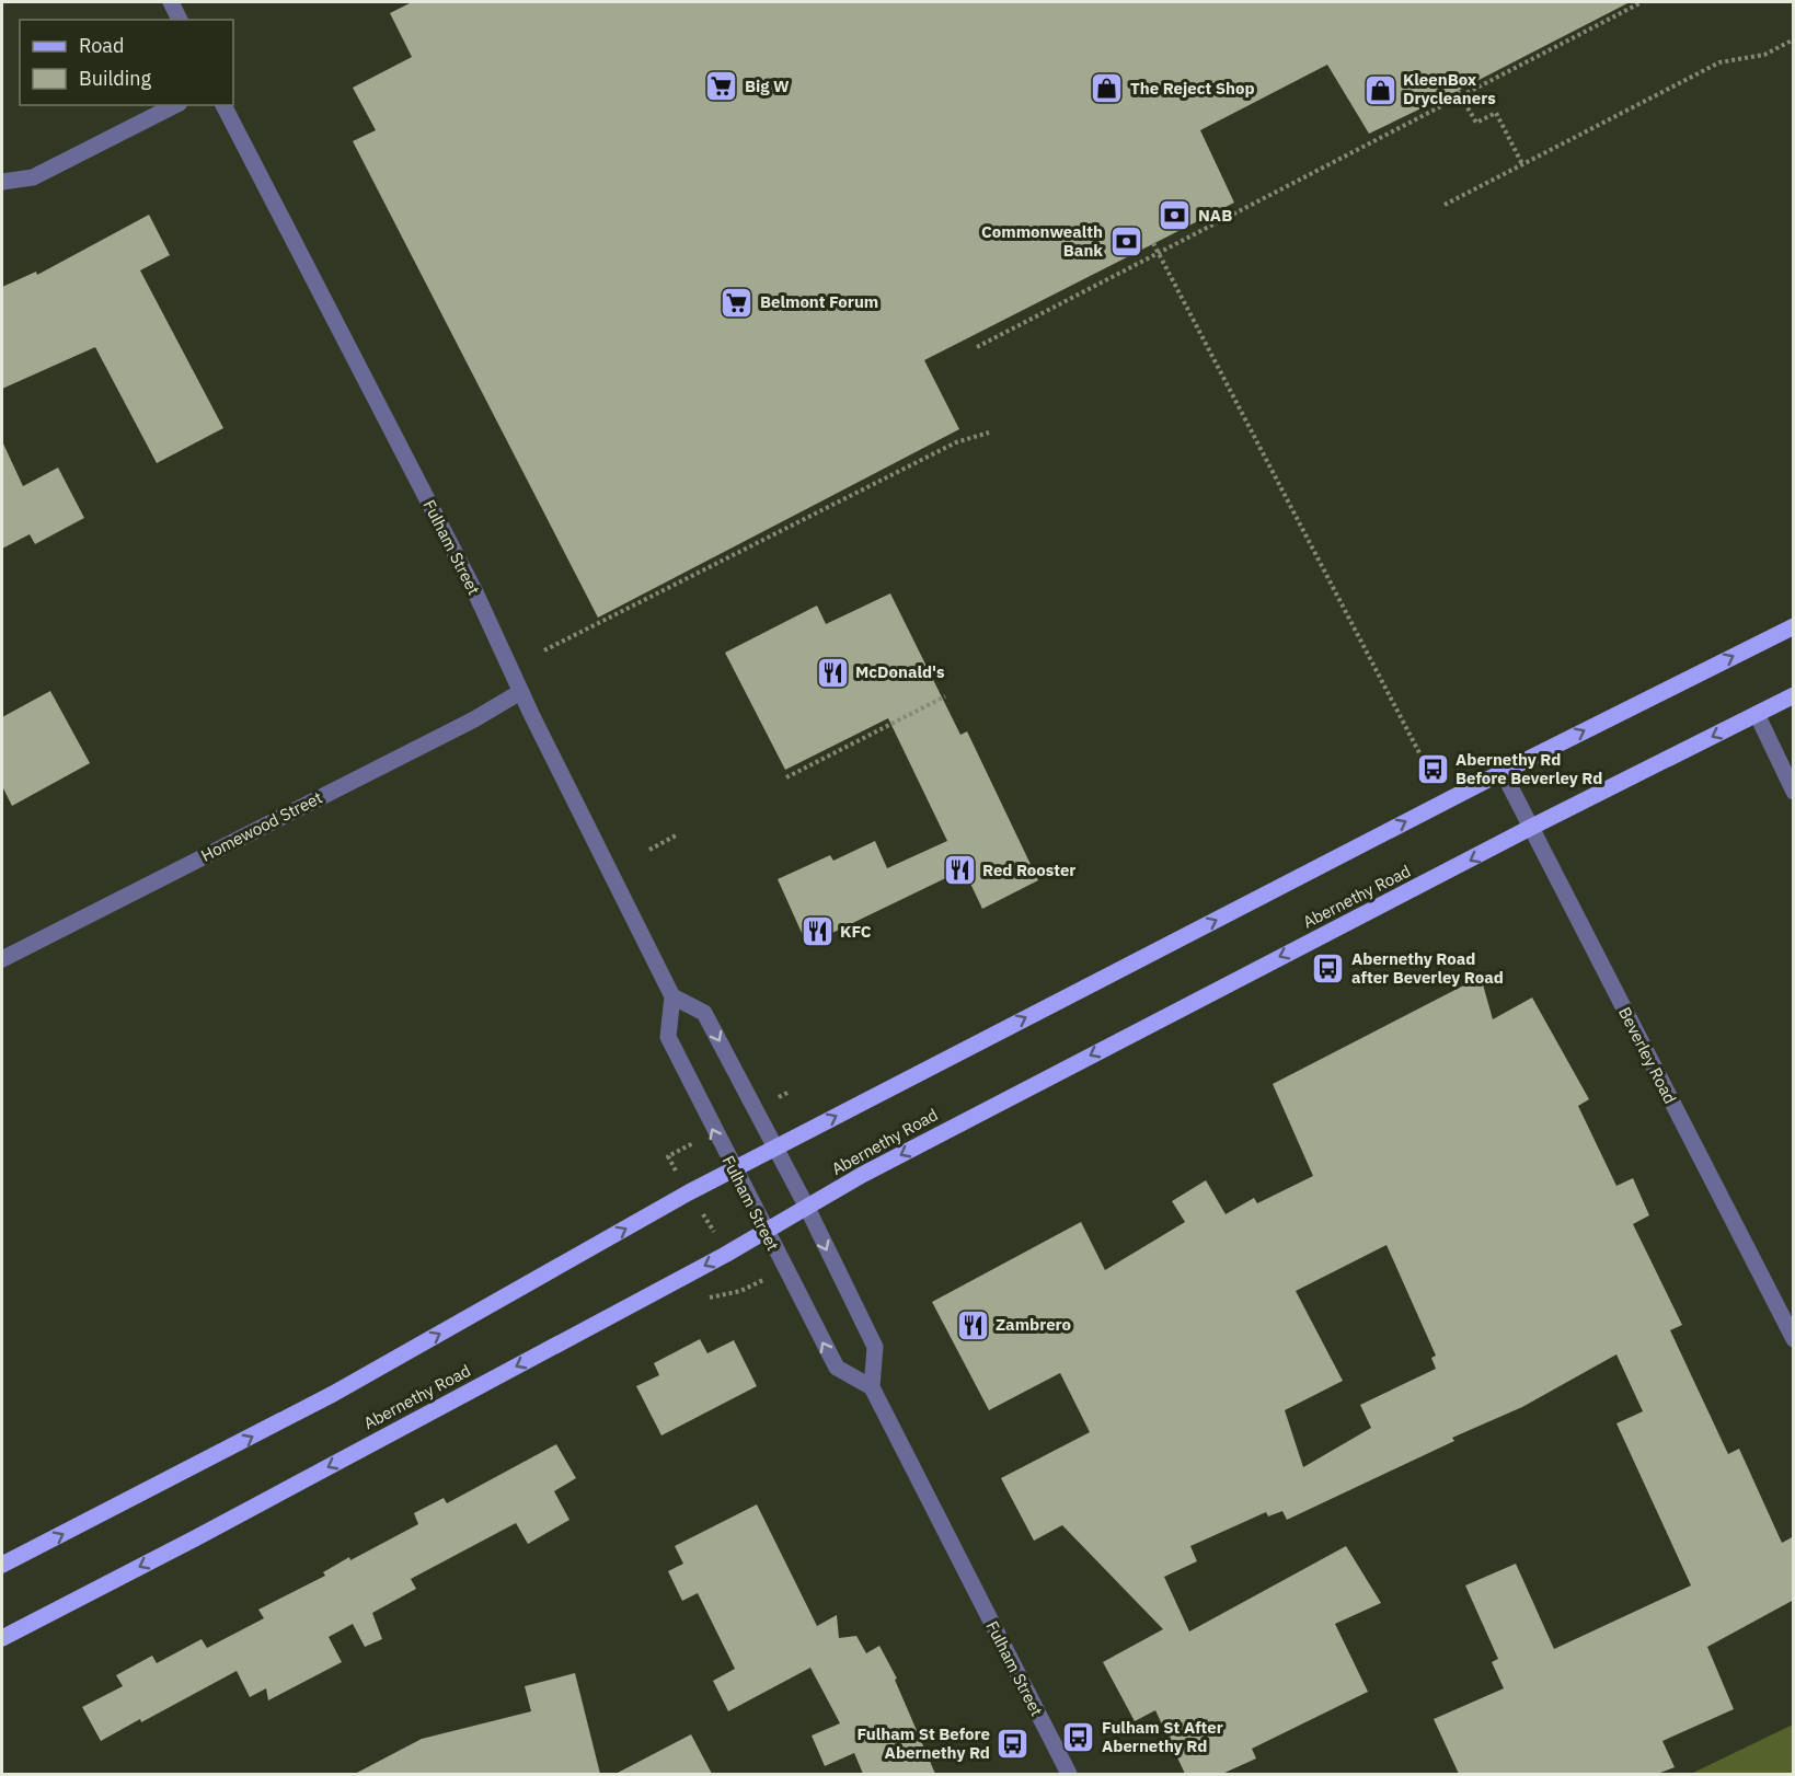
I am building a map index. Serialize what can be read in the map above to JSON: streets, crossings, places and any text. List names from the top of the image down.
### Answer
{
  "streets": {
    "main road": ["Abernethy Road"],
    "street": ["Fulham Street", "Homewood Street", "Beverley Road"]
  },
  "crossings": [
    ["Fulham Street", "Homewood Street"],
    ["Fulham Street", "Abernethy Road"],
    ["Abernethy Road", "Beverley Road"]
  ],
  "places": {
    "supermarket": ["Big W", "Belmont Forum"],
    "shop": ["The Reject Shop", "KleenBox Drycleaners"],
    "bank": ["NAB", "Commonwealth Bank"],
    "restaurant": [
      "McDonald's",
      "Red Rooster",
      "KFC",
      "Zambrero"
    ],
    "bus stop": [
      "Abernethy Rd Before Beverley Rd",
      "Abernethy Road after Beverley Road",
      "Fulham St After Abernethy Rd",
      "Fulham St Before Abernethy Rd"
    ]
  },
  "legend": ["Road", "Building"]
}
